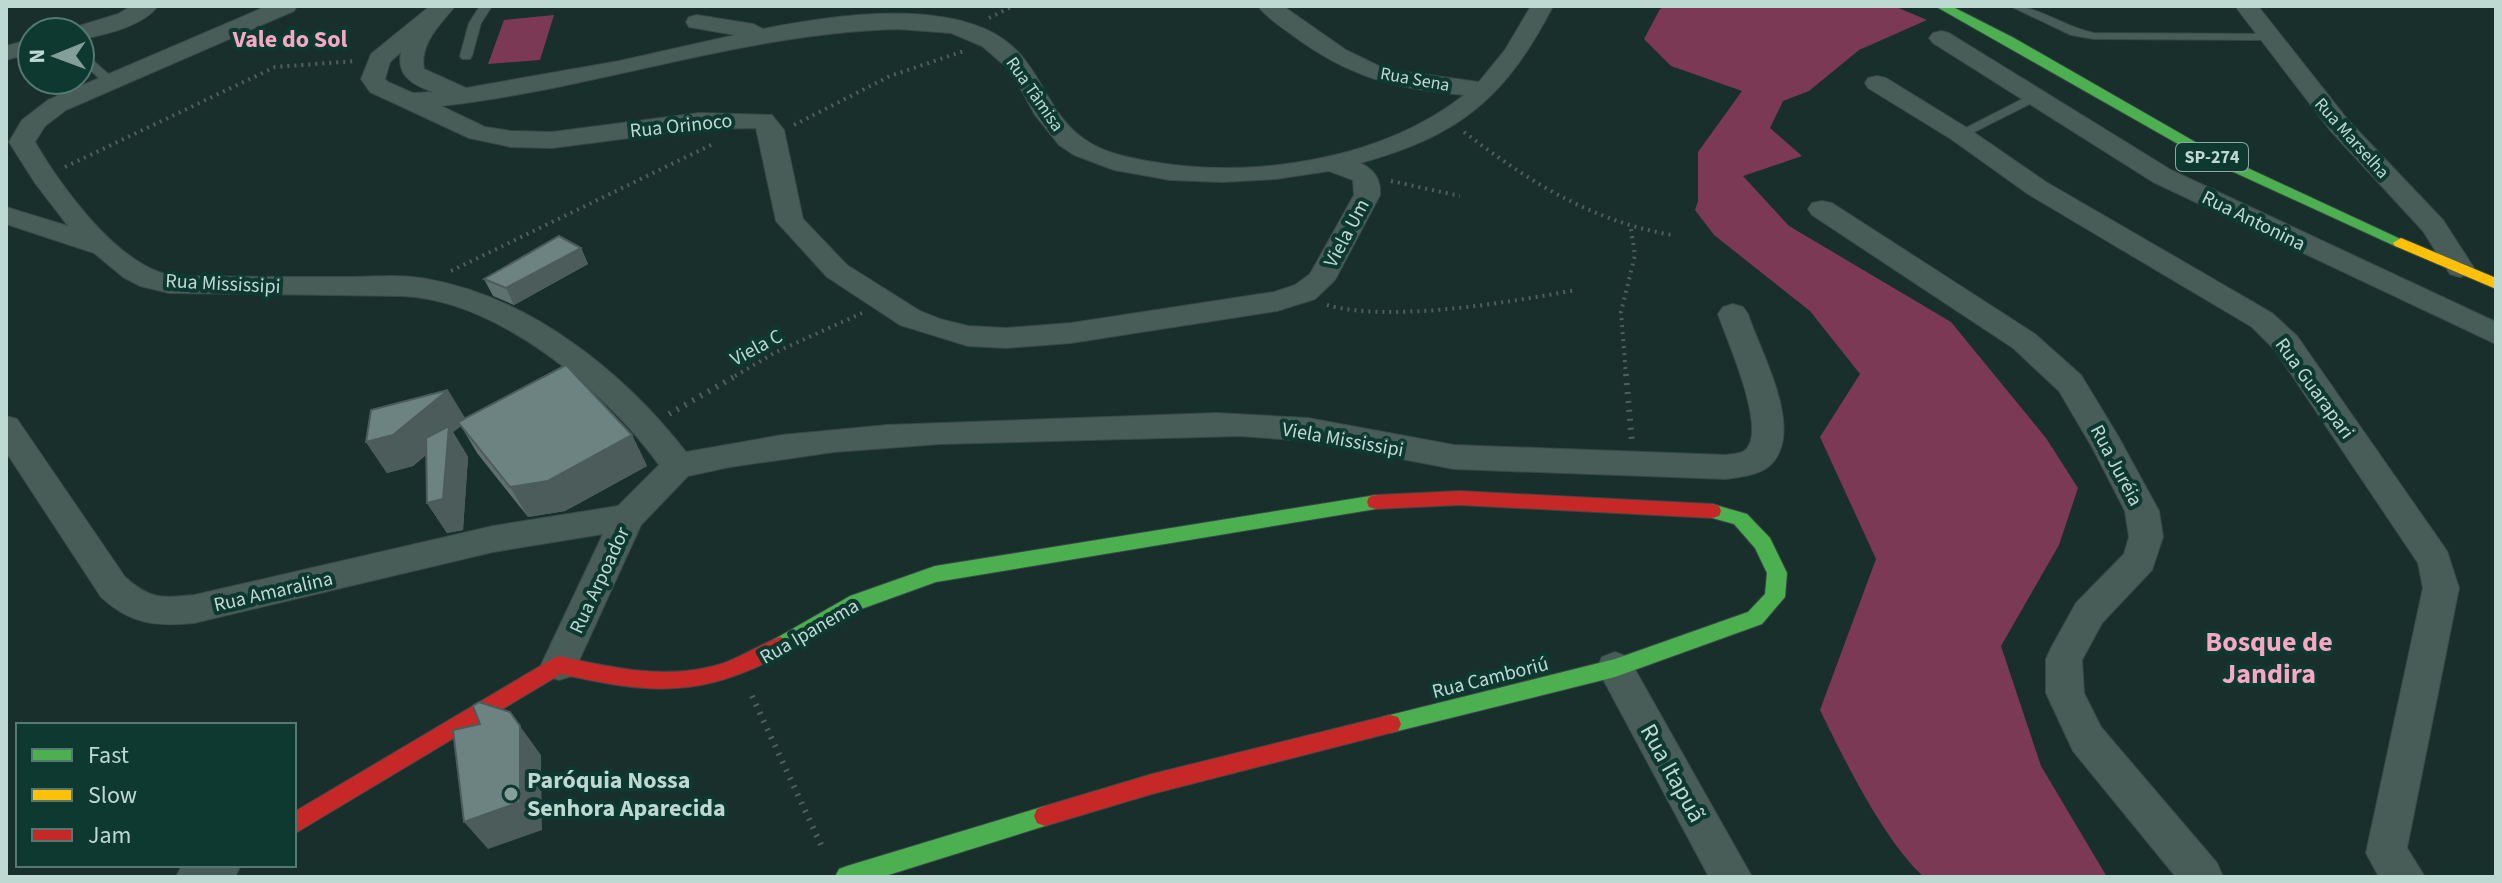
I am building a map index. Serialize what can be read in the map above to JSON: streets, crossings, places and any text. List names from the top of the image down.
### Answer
{
  "streets": {
    "street": [
      "Rua Sena",
      "Rua Tâmisa",
      "Rua Orinoco",
      "Rua Marselha",
      "SP-274",
      "Rua Antonina",
      "Viela Um",
      "Rua Mississipi",
      "Rua Guarapari",
      "Viela Mississipi",
      "Rua Juréia",
      "Rua Arpoador",
      "Rua Amaralina",
      "Rua Ipanema",
      "Rua Camboriú",
      "Rua Itapuã"
    ],
    "path": ["Viela C"]
  },
  "crossings": [
    ["Rua Sena", "Rua Tâmisa"],
    ["Rua Tâmisa", "Rua Orinoco"],
    ["Rua Tâmisa", "Viela Um"],
    ["Rua Marselha", "SP-274"],
    ["Rua Mississipi", "Viela C"],
    ["Rua Mississipi", "Viela Mississipi"],
    ["Rua Mississipi", "Rua Arpoador"],
    ["Viela Mississipi", "Rua Arpoador"],
    ["Rua Arpoador", "Rua Amaralina"],
    ["Rua Arpoador", "Rua Ipanema"],
    ["Rua Ipanema", "Rua Camboriú"],
    ["Rua Camboriú", "Rua Itapuã"]
  ],
  "districts": ["Vale do Sol", "Bosque de Jandira"],
  "places": ["Paróquia Nossa Senhora Aparecida"],
  "legend": ["Fast", "Slow", "Jam"],
  "north": "left"
}
